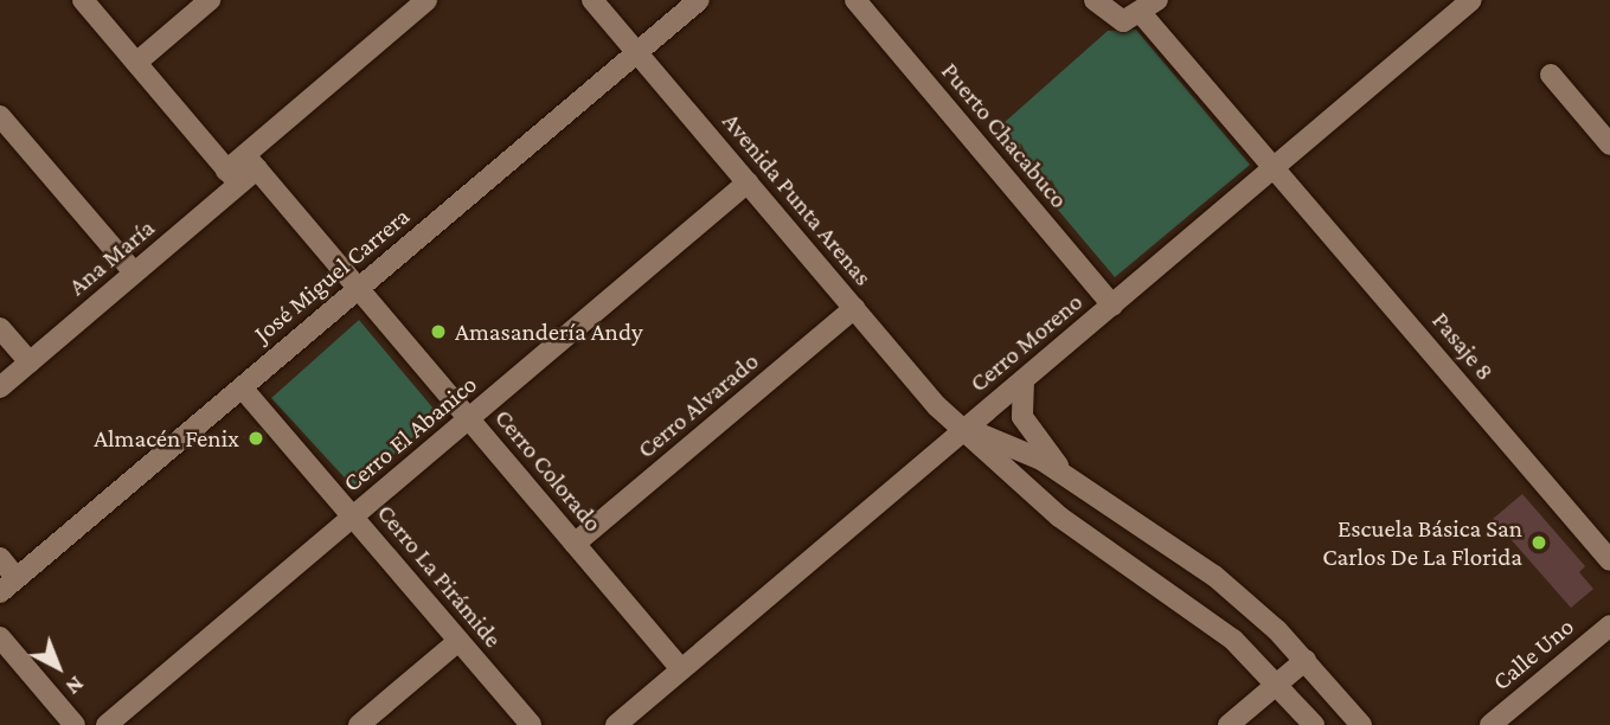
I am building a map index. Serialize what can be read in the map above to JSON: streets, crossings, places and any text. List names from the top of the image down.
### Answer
{
  "streets": {
    "street": [
      "Puerto Chacabuco",
      "Avenida Punta Arenas",
      "Ana María",
      "José Miguel Carrera",
      "Cerro Moreno",
      "Pasaje 8",
      "Cerro Alvarado",
      "Cerro El Abanico",
      "Cerro Colorado",
      "Cerro La Pirámide",
      "Calle Uno"
    ]
  },
  "crossings": [
    ["Puerto Chacabuco", "Cerro Moreno"],
    ["Avenida Punta Arenas", "José Miguel Carrera"],
    ["Avenida Punta Arenas", "Cerro Moreno"],
    ["Avenida Punta Arenas", "Cerro Alvarado"],
    ["Avenida Punta Arenas", "Cerro El Abanico"],
    ["Ana María", "Cerro Colorado"],
    ["José Miguel Carrera", "Cerro Colorado"],
    ["José Miguel Carrera", "Cerro La Pirámide"],
    ["Cerro Moreno", "Pasaje 8"],
    ["Cerro Moreno", "Cerro Colorado"],
    ["Cerro Alvarado", "Cerro Colorado"],
    ["Cerro El Abanico", "Cerro Colorado"],
    ["Cerro El Abanico", "Cerro La Pirámide"]
  ],
  "places": ["Amasandería Andy", "Almacén Fenix", "Escuela Básica San Carlos De La Florida"],
  "north": "bottom right"
}
